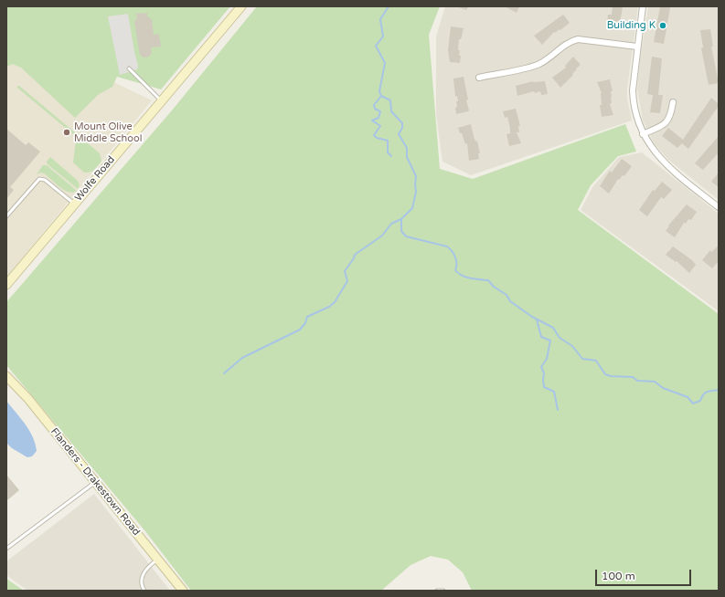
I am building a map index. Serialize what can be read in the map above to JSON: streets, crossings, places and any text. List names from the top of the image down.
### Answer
{
  "streets": {
    "main road": ["Wolfe Road", "Flanders - Drakestown Road"]
  },
  "places": ["Building K", "Mount Olive Middle School"],
  "scale_bar": "100 m"
}
